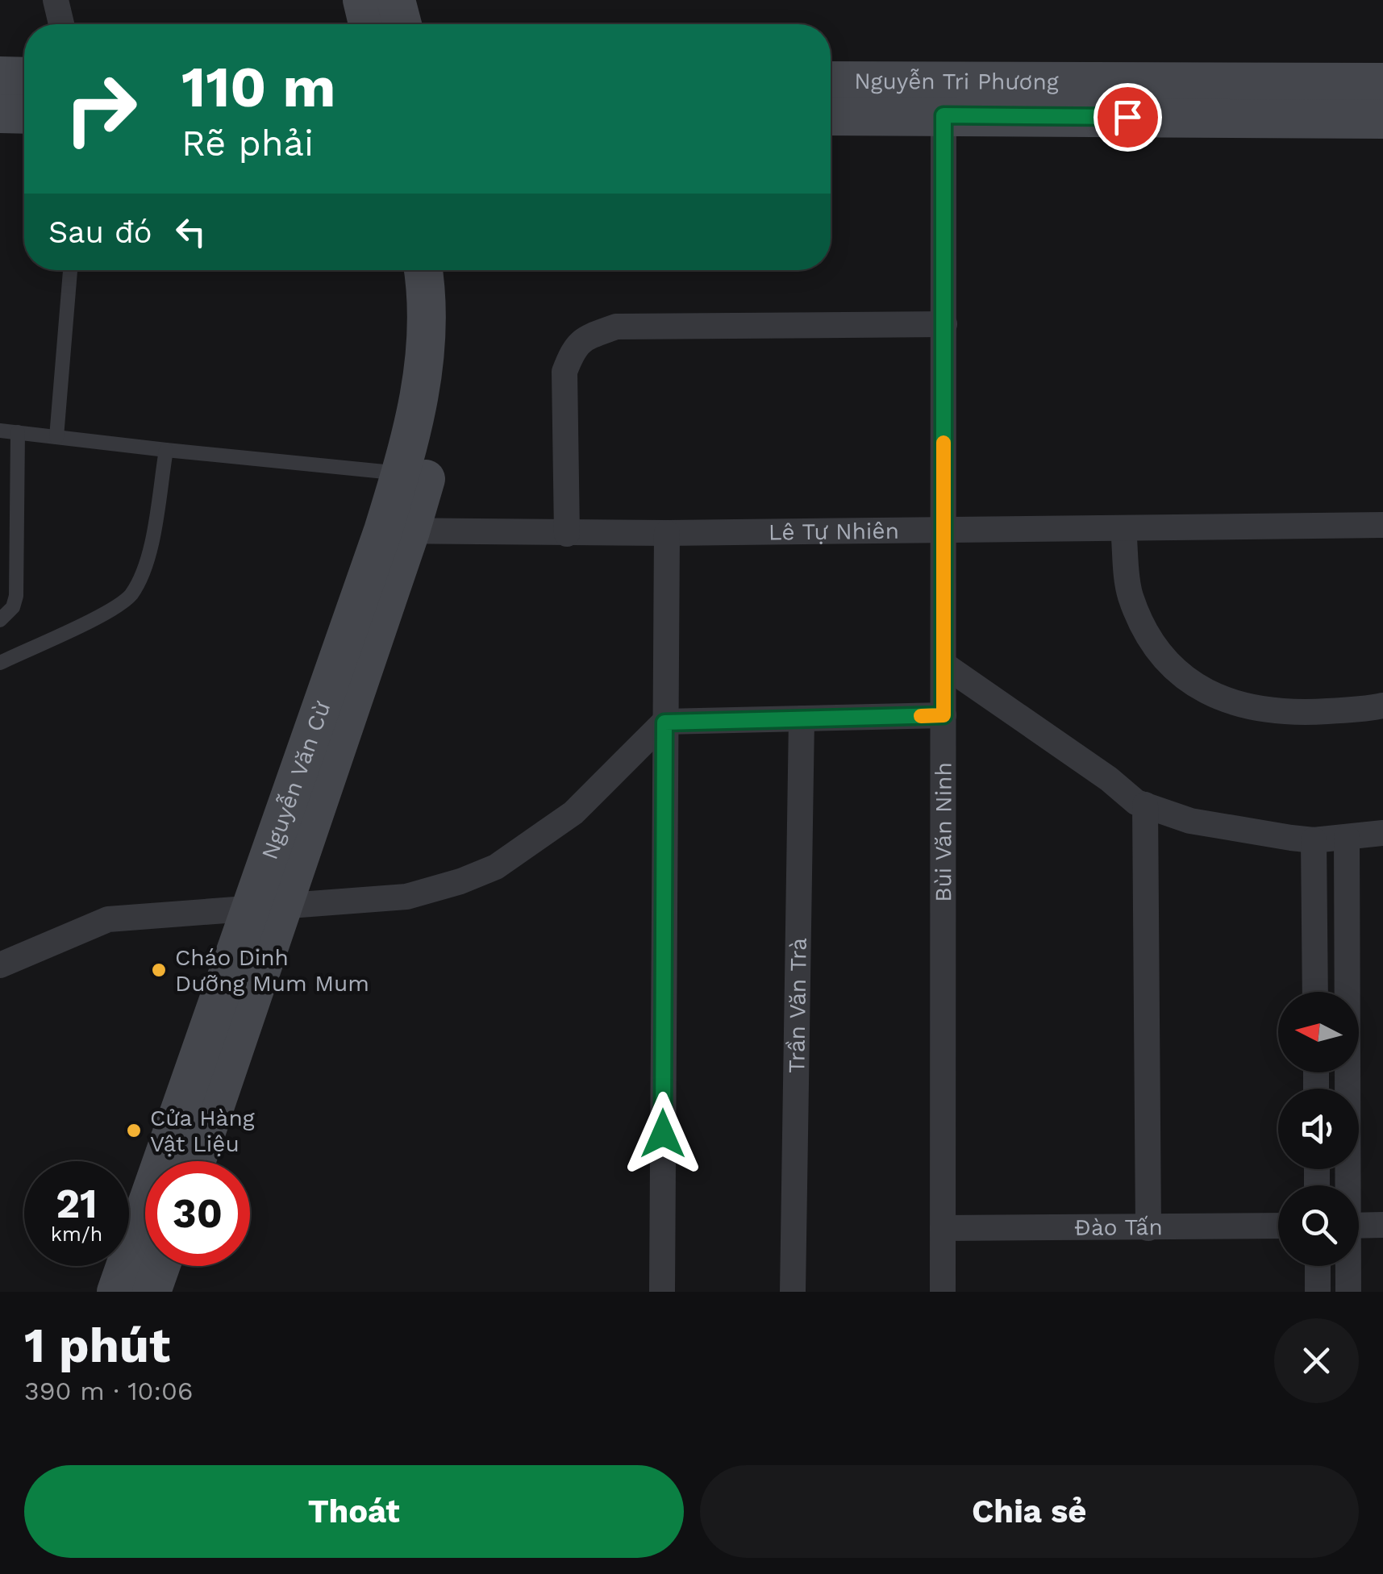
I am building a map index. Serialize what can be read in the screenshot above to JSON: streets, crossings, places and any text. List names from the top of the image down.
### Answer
{
  "streets": {
    "main road": ["Nguyễn Tri Phương", "Nguyễn Văn Cừ"],
    "street": [
      "Lê Tự Nhiên",
      "Bùi Văn Ninh",
      "Trần Văn Trà",
      "Đào Tấn"
    ]
  },
  "crossings": [
    ["Nguyễn Tri Phương", "Bùi Văn Ninh"],
    ["Lê Tự Nhiên", "Nguyễn Văn Cừ"],
    ["Lê Tự Nhiên", "Bùi Văn Ninh"],
    ["Bùi Văn Ninh", "Đào Tấn"]
  ],
  "places": ["Cháo Dinh Dưỡng Mum Mum", "Cửa Hàng Vật Liệu"],
  "north": "left",
  "page": {
    "turn": ["110 m", "Rẽ phải"],
    "then": "Sau đó",
    "speed": "21 km/h",
    "limit": "30",
    "heading": ["1 phút", "390 m · 10:06"],
    "buttons": ["Thoát", "Chia sẻ"]
  }
}
